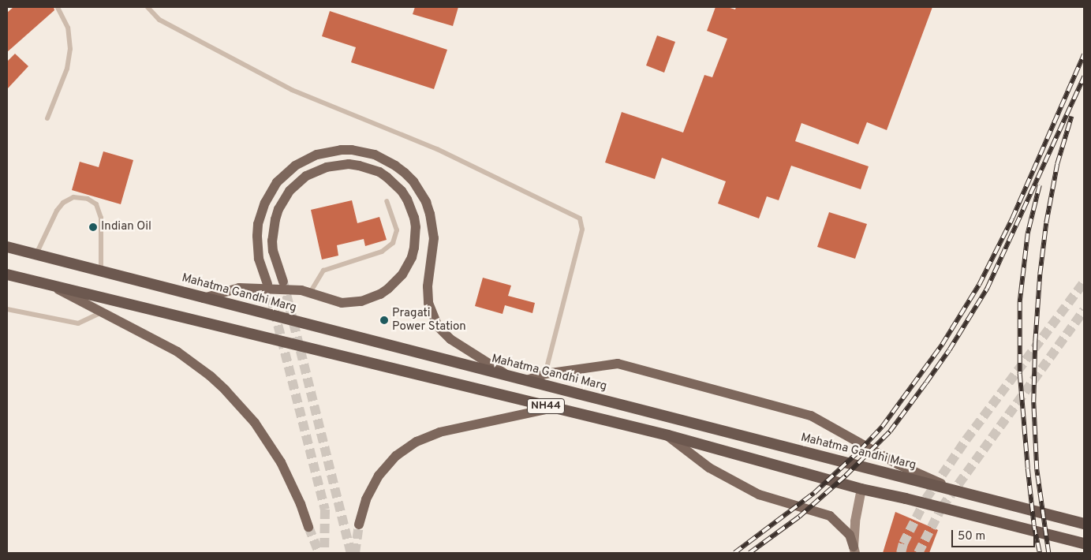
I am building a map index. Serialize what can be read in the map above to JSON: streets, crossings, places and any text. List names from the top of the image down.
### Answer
{
  "streets": {
    "highway": ["Mahatma Gandhi Marg", "NH44"]
  },
  "places": ["Indian Oil", "Pragati Power Station"],
  "scale_bar": "50 m"
}
